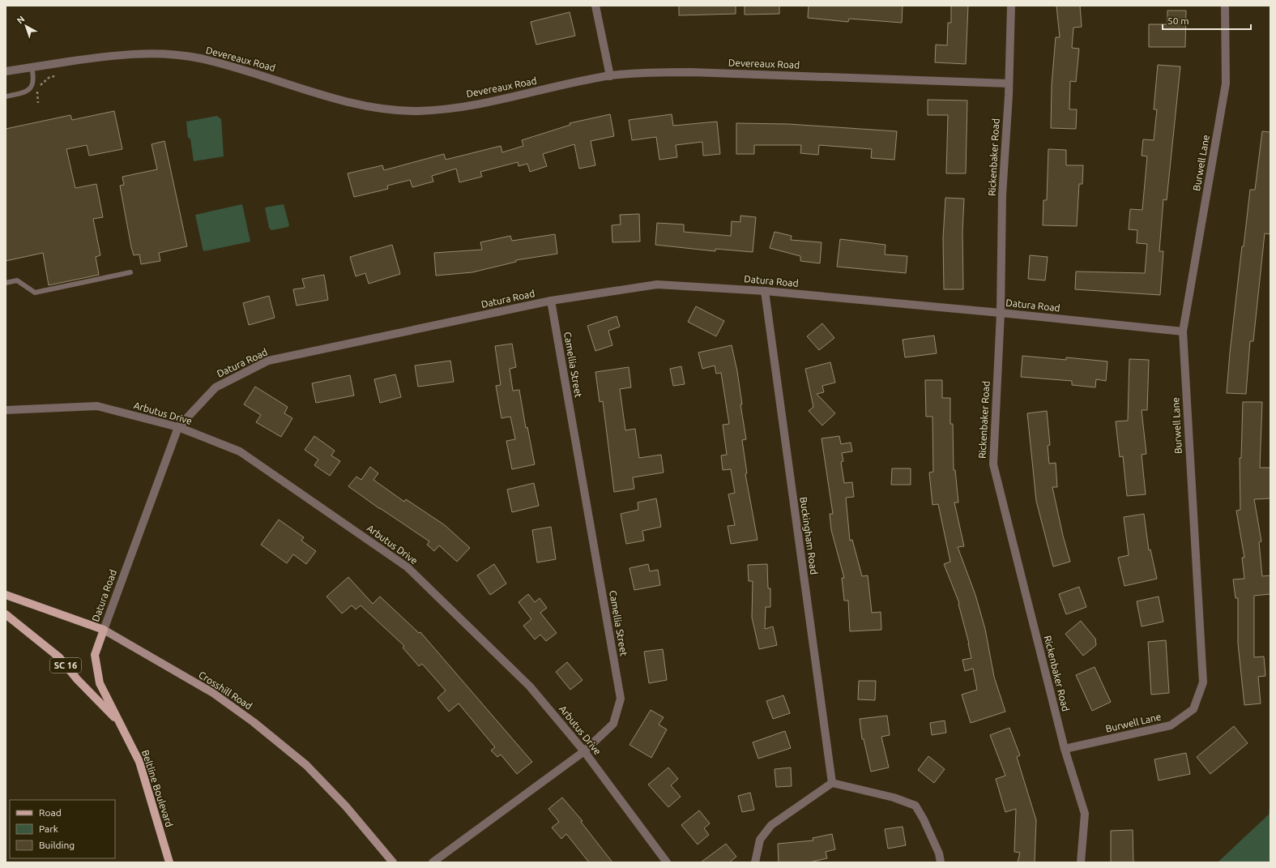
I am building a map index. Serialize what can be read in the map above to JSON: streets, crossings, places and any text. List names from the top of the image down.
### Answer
{
  "streets": {
    "main road": [
      "Datura Road",
      "SC 16",
      "Crosshill Road",
      "Beltline Boulevard"
    ],
    "street": [
      "Devereaux Road",
      "Rickenbaker Road",
      "Burwell Lane",
      "Camellia Street",
      "Arbutus Drive",
      "Buckingham Road"
    ]
  },
  "crossings": [
    ["Devereaux Road", "Rickenbaker Road"],
    ["Rickenbaker Road", "Burwell Lane"],
    ["Rickenbaker Road", "Datura Road"],
    ["Burwell Lane", "Datura Road"],
    ["Datura Road", "Camellia Street"],
    ["Datura Road", "Arbutus Drive"],
    ["Datura Road", "Buckingham Road"],
    ["Datura Road", "SC 16"],
    ["Datura Road", "Crosshill Road"],
    ["Datura Road", "Beltline Boulevard"],
    ["Camellia Street", "Arbutus Drive"],
    ["SC 16", "Beltline Boulevard"]
  ],
  "legend": ["Road", "Park", "Building"],
  "scale_bar": "50 m",
  "north": "top left"
}
